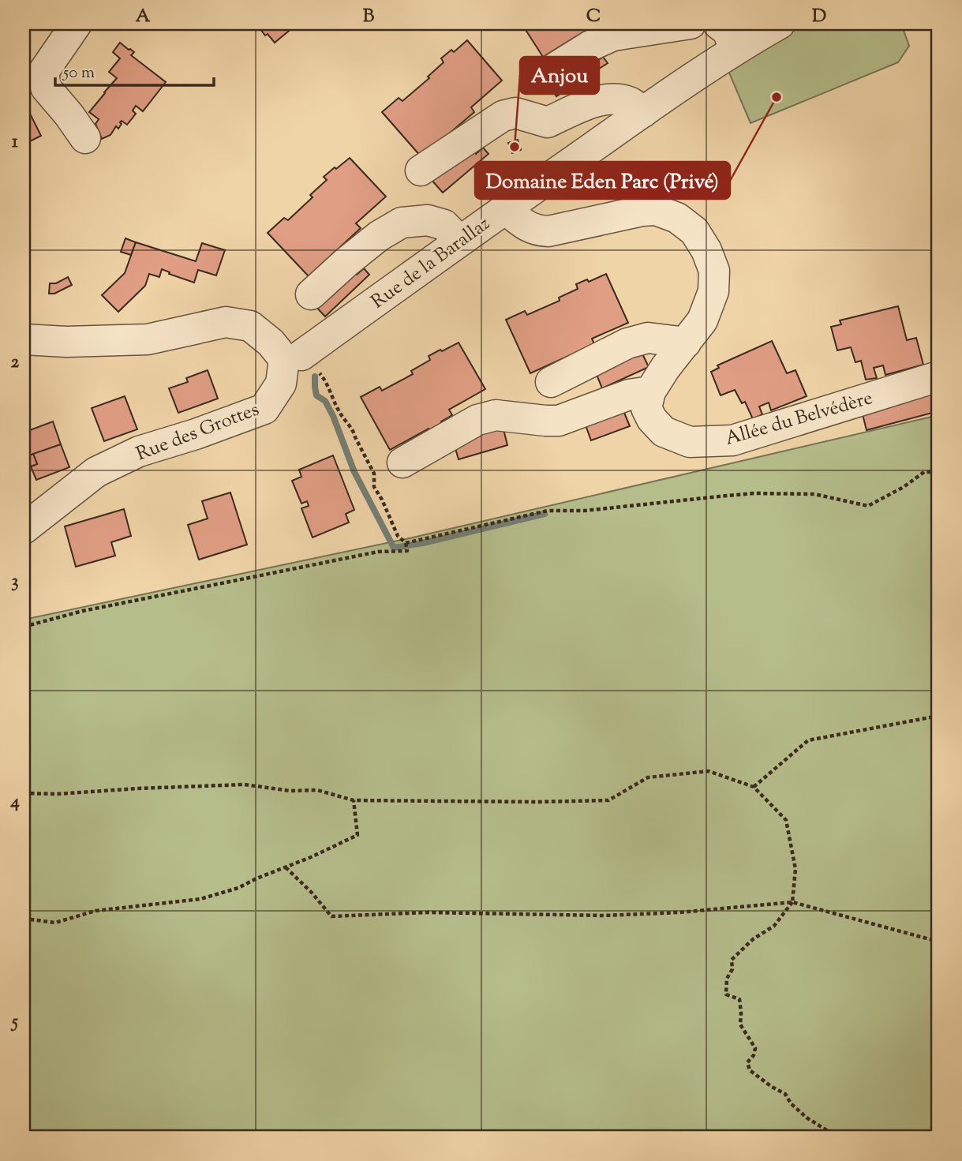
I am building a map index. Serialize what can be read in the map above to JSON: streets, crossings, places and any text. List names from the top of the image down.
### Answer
{
  "streets": {
    "street": ["Rue de la Barallaz", "Allée du Belvédère", "Rue des Grottes"]
  },
  "places": ["Domaine Eden Parc (Privé)", "Anjou"],
  "scale_bar": "50 m",
  "grid": {
    "columns": [
      "A",
      "B",
      "C",
      "D"
    ],
    "rows": [
      "1",
      "2",
      "3",
      "4",
      "5"
    ]
  }
}
